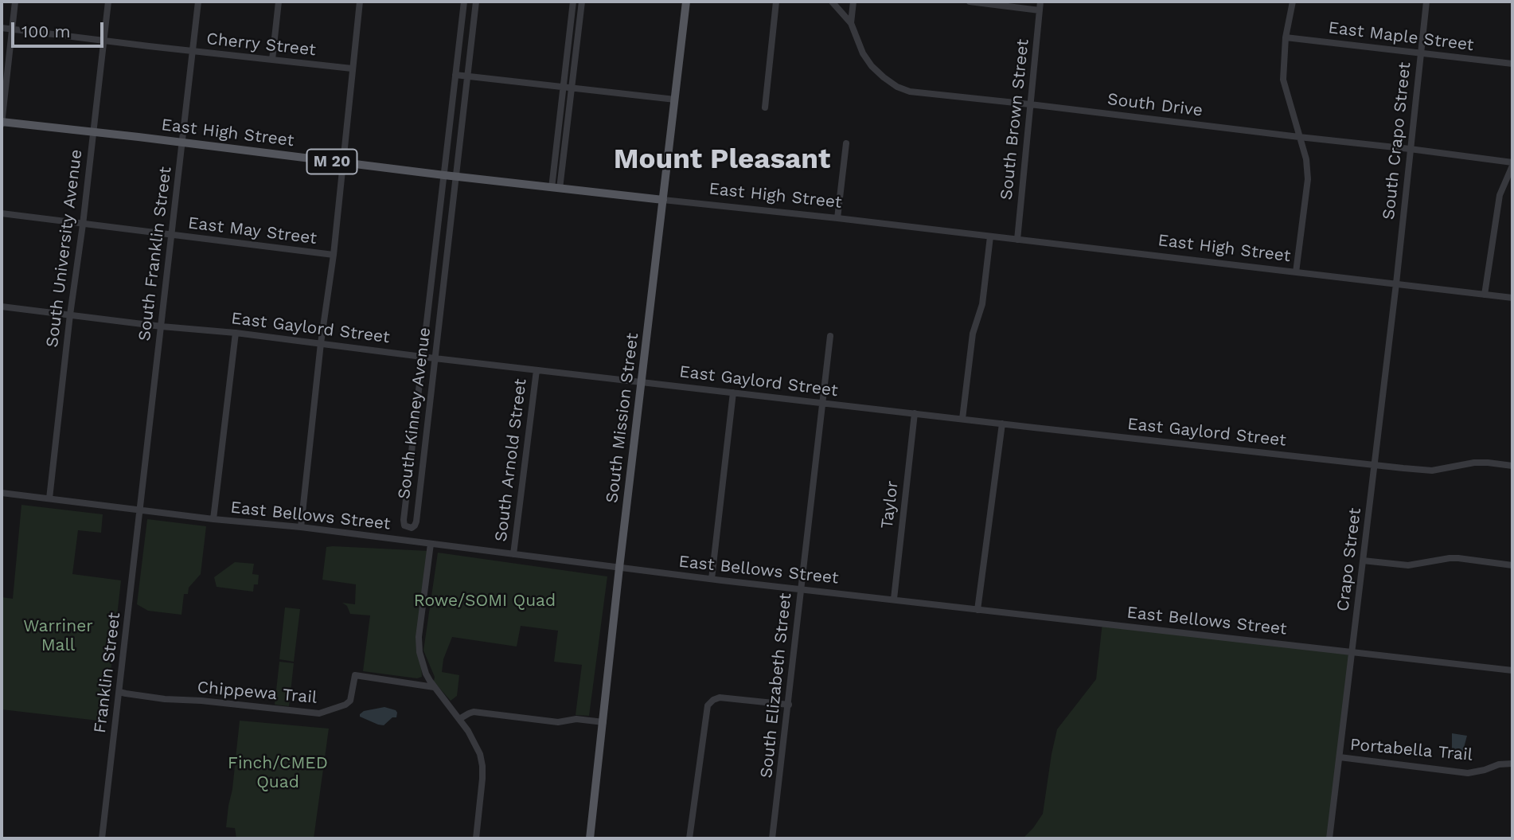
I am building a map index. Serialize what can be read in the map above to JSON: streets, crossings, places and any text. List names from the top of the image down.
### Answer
{
  "streets": {
    "main road": ["East High Street", "M 20", "South Mission Street"],
    "street": [
      "East Maple Street",
      "Cherry Street",
      "South Drive",
      "South Brown Street",
      "South Crapo Street",
      "East May Street",
      "South University Avenue",
      "South Franklin Street",
      "East Gaylord Street",
      "South Kinney Avenue",
      "South Arnold Street",
      "Taylor",
      "East Bellows Street",
      "Crapo Street",
      "Franklin Street",
      "South Elizabeth Street",
      "Chippewa Trail",
      "Portabella Trail"
    ]
  },
  "crossings": [
    ["East Maple Street", "South Crapo Street"],
    ["Cherry Street", "South University Avenue"],
    ["Cherry Street", "South Franklin Street"],
    ["South Drive", "South Brown Street"],
    ["South Drive", "South Crapo Street"],
    ["South Brown Street", "East High Street"],
    ["East High Street", "South Crapo Street"],
    ["East High Street", "South University Avenue"],
    ["East High Street", "South Franklin Street"],
    ["East High Street", "South Kinney Avenue"],
    ["East High Street", "South Mission Street"],
    ["East High Street", "Crapo Street"],
    ["South Crapo Street", "Crapo Street"],
    ["East May Street", "South University Avenue"],
    ["East May Street", "South Franklin Street"],
    ["South University Avenue", "East Gaylord Street"],
    ["South University Avenue", "East Bellows Street"],
    ["South Franklin Street", "East Gaylord Street"],
    ["South Franklin Street", "East Bellows Street"],
    ["South Franklin Street", "Franklin Street"],
    ["East Gaylord Street", "South Kinney Avenue"],
    ["East Gaylord Street", "South Mission Street"],
    ["East Gaylord Street", "South Arnold Street"],
    ["East Gaylord Street", "Taylor"],
    ["East Gaylord Street", "Crapo Street"],
    ["East Gaylord Street", "South Elizabeth Street"],
    ["South Mission Street", "East Bellows Street"],
    ["South Arnold Street", "East Bellows Street"],
    ["Taylor", "East Bellows Street"],
    ["East Bellows Street", "Crapo Street"],
    ["East Bellows Street", "Franklin Street"],
    ["East Bellows Street", "South Elizabeth Street"],
    ["Crapo Street", "Portabella Trail"],
    ["Franklin Street", "Chippewa Trail"]
  ],
  "districts": ["Mount Pleasant"],
  "parks": ["Rowe/SOMI Quad", "Warriner Mall", "Finch/CMED Quad"],
  "scale_bar": "100 m"
}
